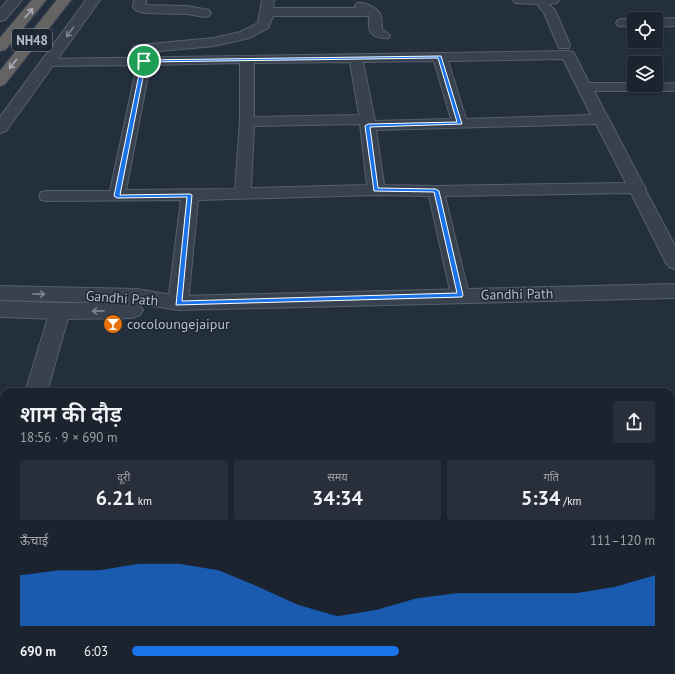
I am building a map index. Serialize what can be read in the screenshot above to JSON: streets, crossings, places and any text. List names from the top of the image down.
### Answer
{
  "streets": {
    "highway": ["NH48"],
    "street": ["Gandhi Path"]
  },
  "places": {
    "bar": ["cocoloungejaipur"]
  },
  "page": {
    "heading": ["शाम की दौड़", "18:56 · 9 × 690 m"],
    "stats": [
      ["दूरी", "6.21 km"],
      ["समय", "34:34"],
      ["गति", "5:34 /km"]
    ],
    "chart": ["ऊँचाई", "111–120 m"],
    "list": [
      {
        "name": "690 m",
        "note": "6:03"
      }
    ]
  }
}
